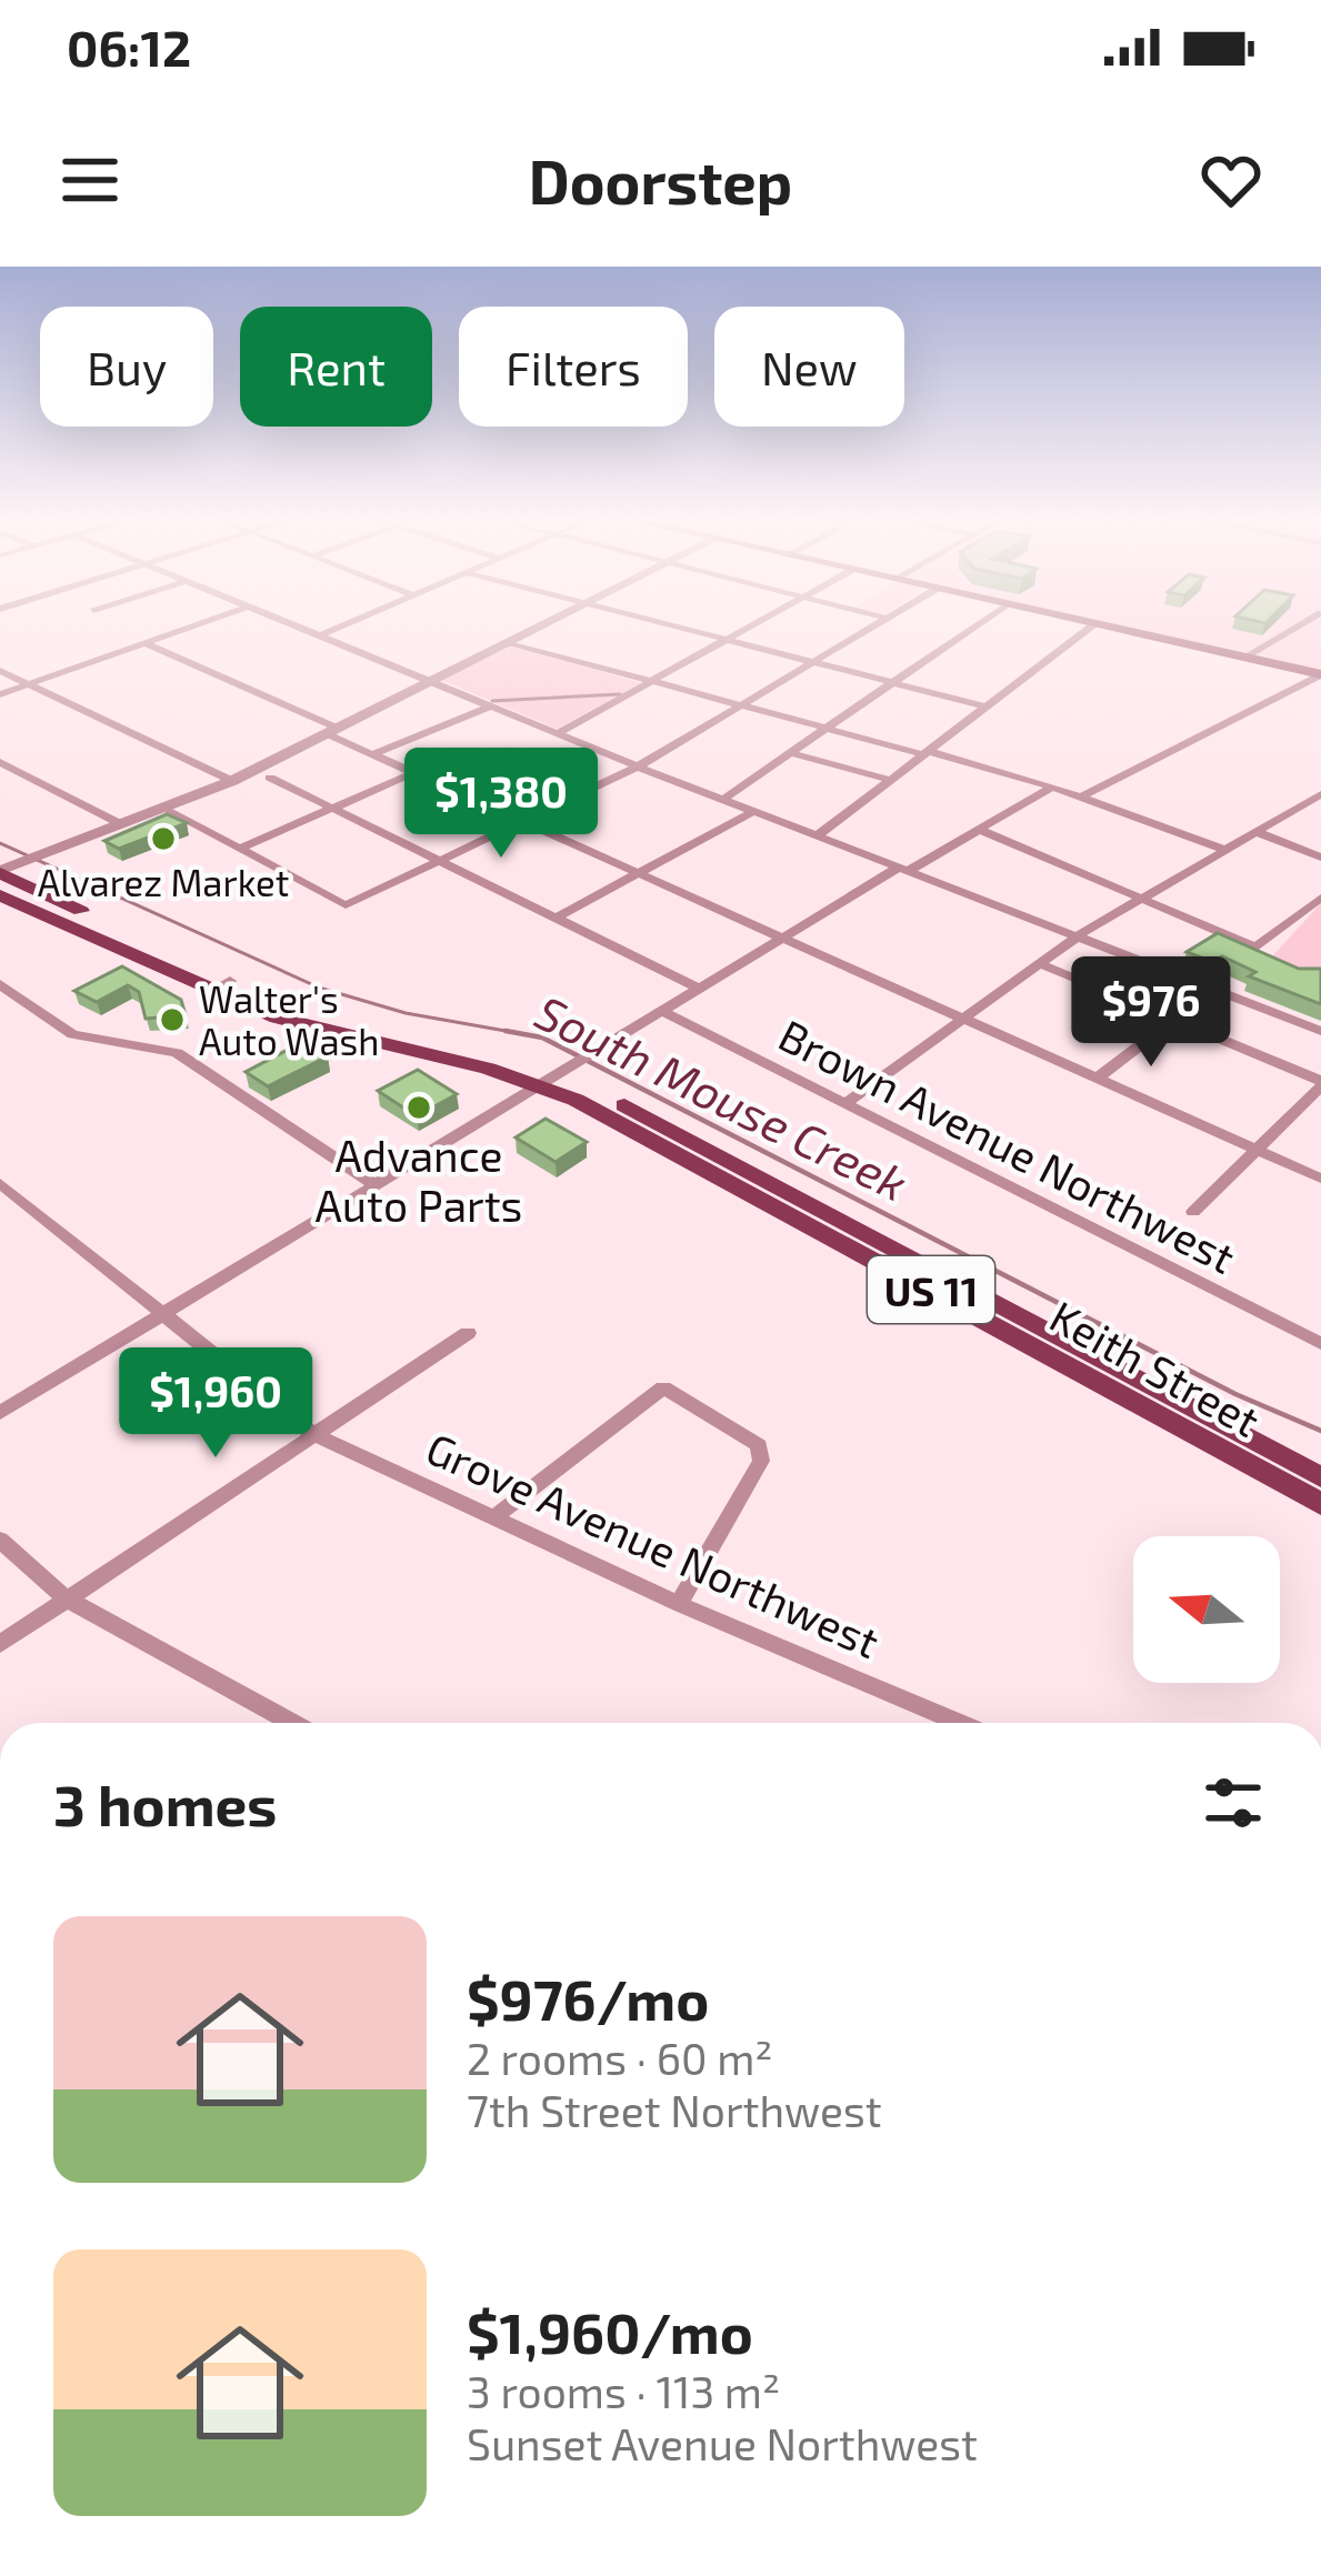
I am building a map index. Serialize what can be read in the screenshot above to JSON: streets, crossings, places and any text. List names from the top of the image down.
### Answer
{
  "streets": {
    "main road": ["US 11", "Keith Street"],
    "street": ["Brown Avenue Northwest", "Grove Avenue Northwest"]
  },
  "water": ["South Mouse Creek"],
  "places": ["Alvarez Market", "Walter's Auto Wash", "Advance Auto Parts"],
  "north": "left",
  "page": {
    "status": "06:12",
    "header": "Doorstep",
    "chip": [
      "Buy",
      "Rent",
      "Filters",
      "New"
    ],
    "price": ["$1,380", "$976", "$1,960"],
    "heading": "3 homes",
    "list": [
      {
        "name": "$976/mo",
        "note": "2 rooms · 60 m² · 7th Street Northwest"
      },
      {
        "name": "$1,960/mo",
        "note": "3 rooms · 113 m² · Sunset Avenue Northwest"
      }
    ]
  }
}
